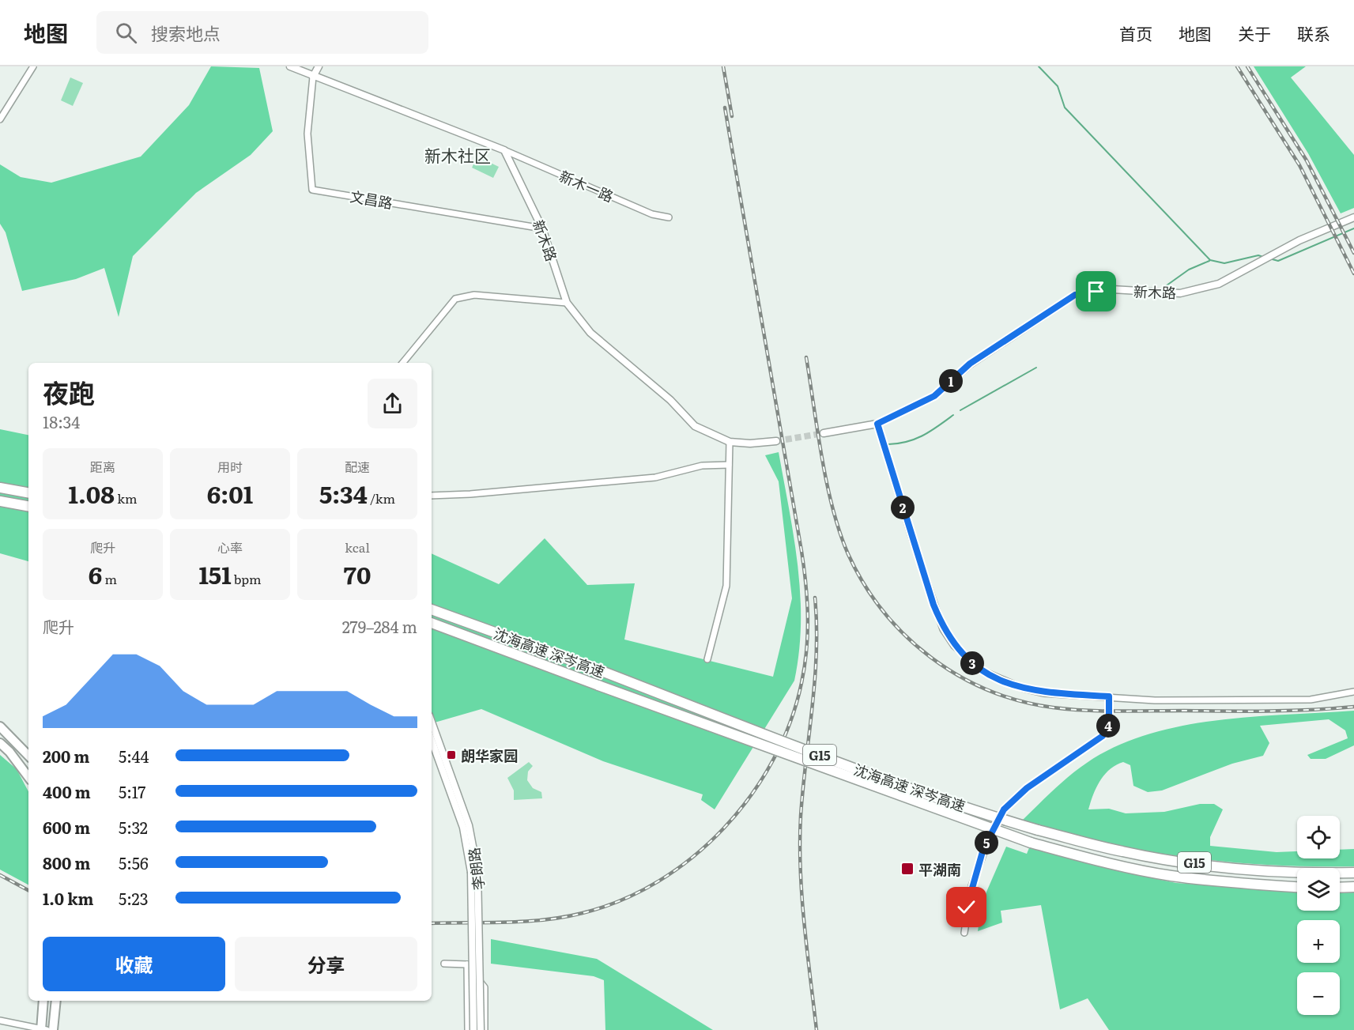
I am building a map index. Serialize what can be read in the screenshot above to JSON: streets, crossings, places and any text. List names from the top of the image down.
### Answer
{
  "streets": {
    "highway": ["沈海高速 深岑高速", "G15"],
    "street": [
      "新木一路",
      "文昌路",
      "新木路",
      "李朗路"
    ]
  },
  "crossings": [
    ["新木一路", "新木路"],
    ["文昌路", "新木路"]
  ],
  "districts": ["新木社区"],
  "places": {
    "transit": ["朗华家园", "平湖南"]
  },
  "page": {
    "header": "地图",
    "search": "搜索地点",
    "nav": [
      "首页",
      "地图",
      "关于",
      "联系"
    ],
    "heading": ["夜跑", "18:34"],
    "pins": [
      "1",
      "2",
      "3",
      "4",
      "5"
    ],
    "stats": [
      ["距离", "1.08 km"],
      ["用时", "6:01"],
      ["配速", "5:34 /km"],
      ["爬升", "6 m"],
      ["心率", "151 bpm"],
      ["kcal", "70"]
    ],
    "chart": ["爬升", "279–284 m"],
    "list": [
      {
        "name": "200 m",
        "note": "5:44"
      },
      {
        "name": "400 m",
        "note": "5:17"
      },
      {
        "name": "600 m",
        "note": "5:32"
      },
      {
        "name": "800 m",
        "note": "5:56"
      },
      {
        "name": "1.0 km",
        "note": "5:23"
      }
    ],
    "map_buttons": ["+", "−"],
    "buttons": ["收藏", "分享"]
  }
}
